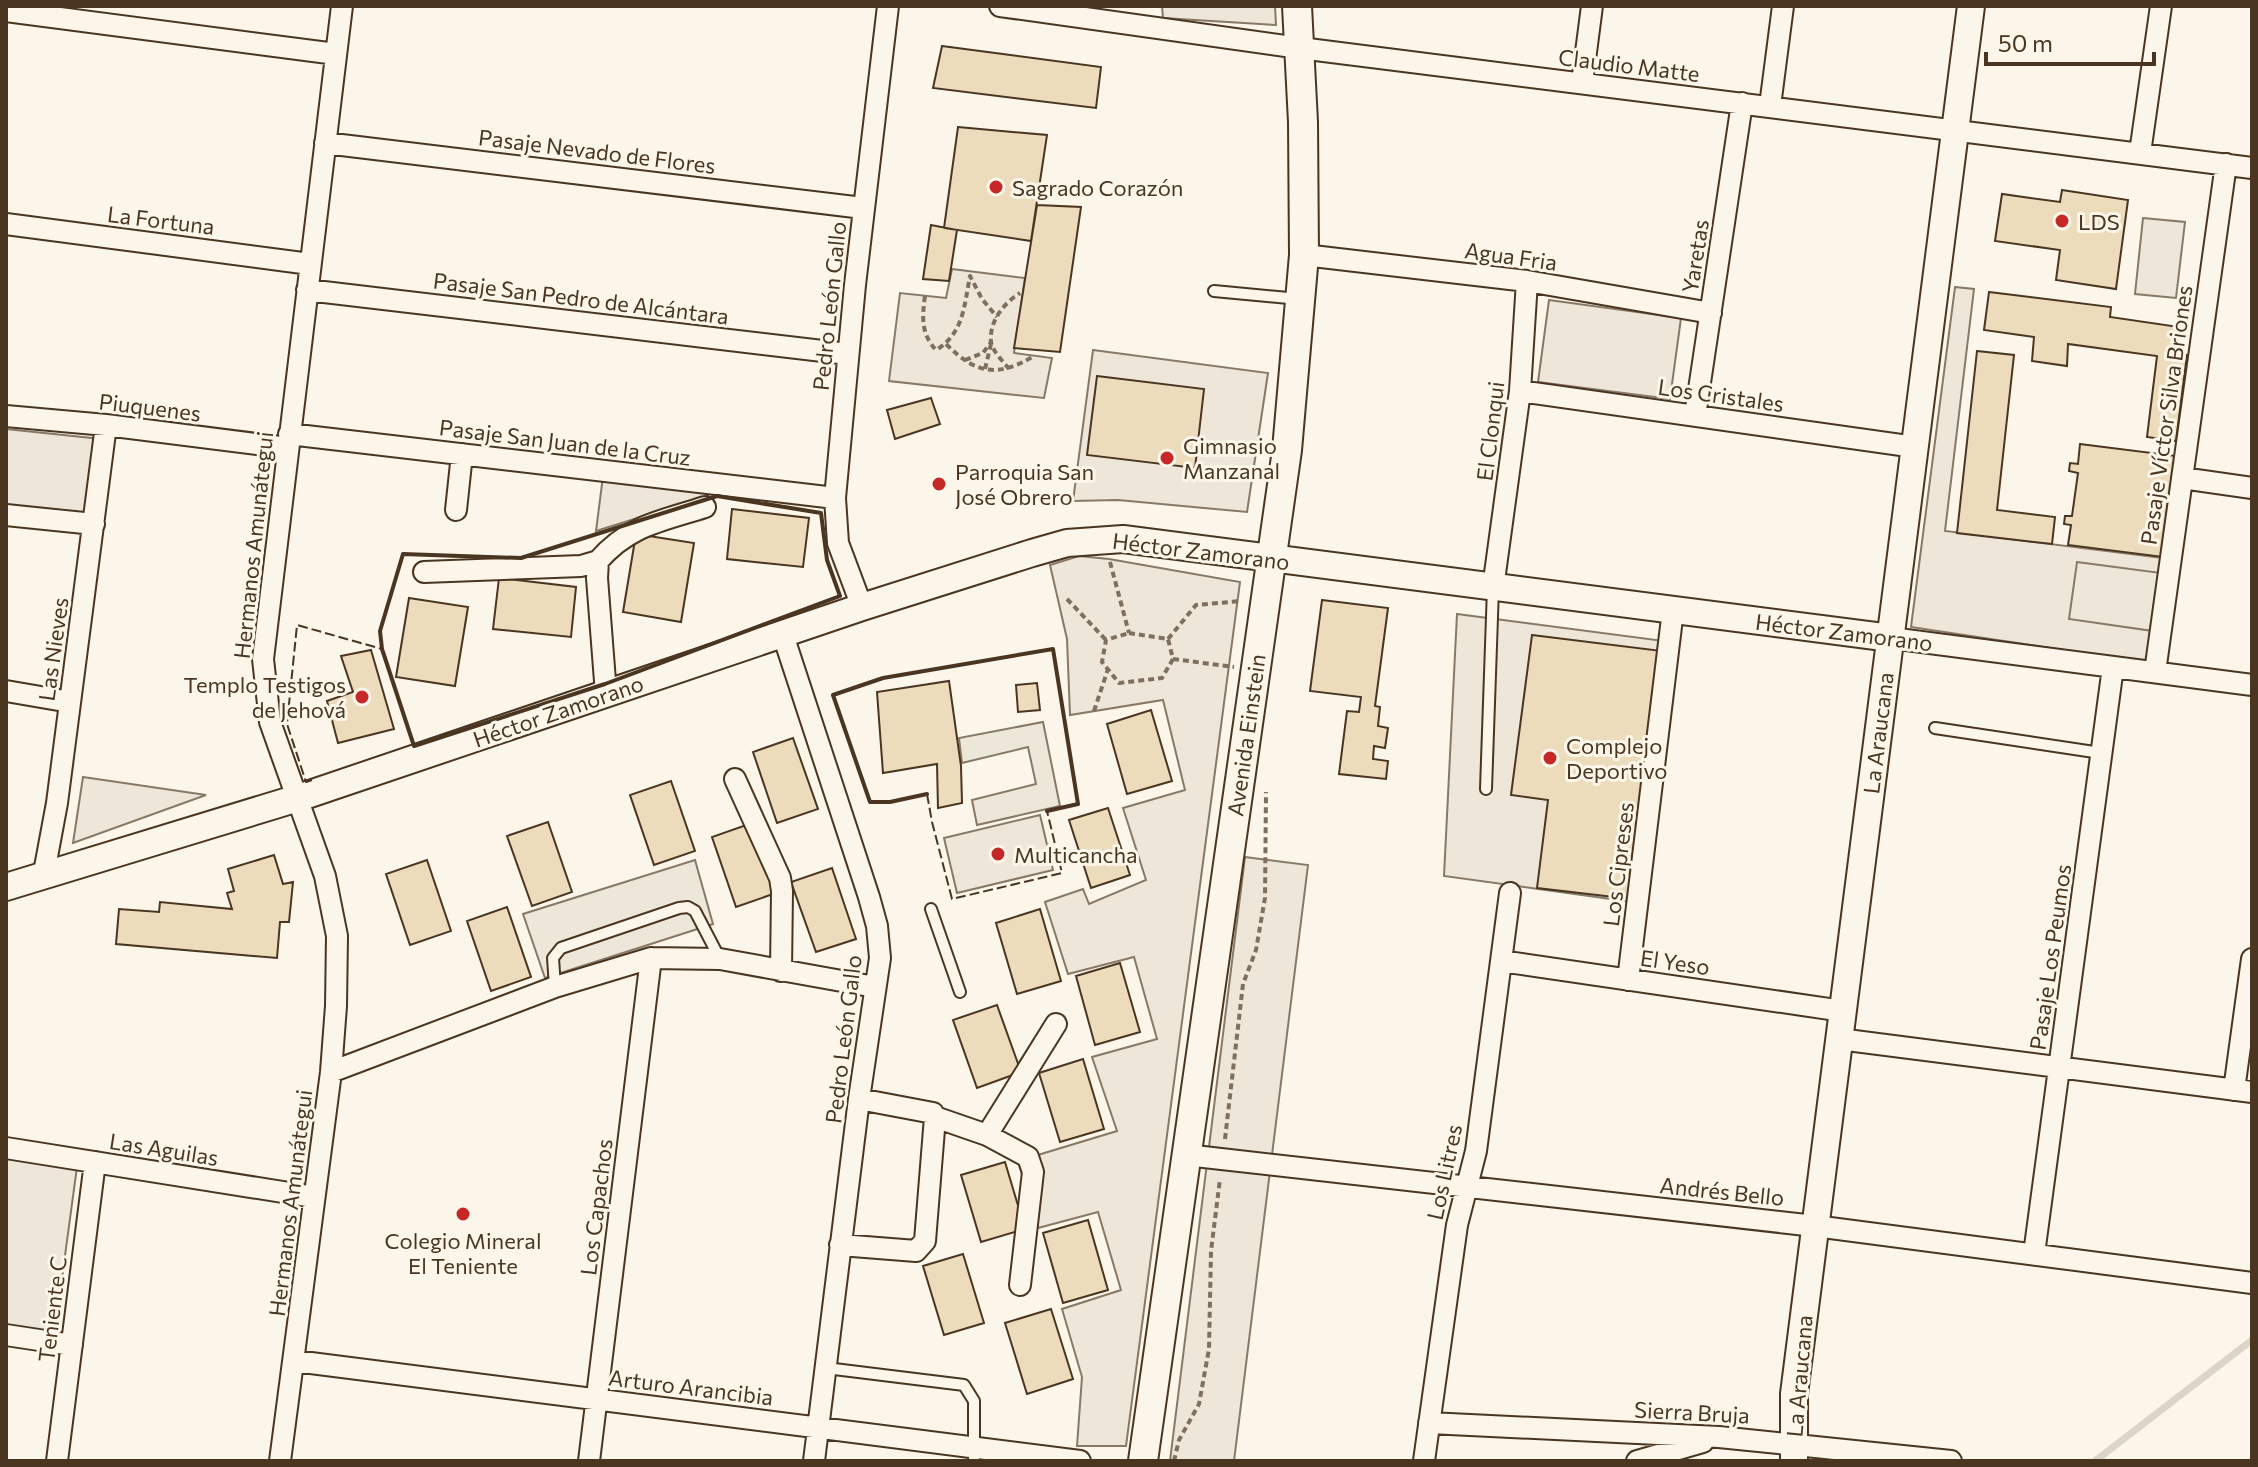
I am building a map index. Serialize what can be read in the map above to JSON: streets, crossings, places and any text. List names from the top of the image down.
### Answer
{
  "streets": {
    "main road": ["Avenida Einstein"],
    "street": [
      "Claudio Matte",
      "Pasaje Nevado de Flores",
      "La Fortuna",
      "Agua Fria",
      "Yaretas",
      "Pasaje San Pedro de Alcántara",
      "Pedro León Gallo",
      "Los Cristales",
      "Piuquenes",
      "Pasaje Víctor Silva Briones",
      "El Clonqui",
      "Pasaje San Juan de la Cruz",
      "Hermanos Amunátegui",
      "Héctor Zamorano",
      "Las Nieves",
      "La Araucana",
      "Los Cipreses",
      "Pasaje Los Peumos",
      "El Yeso",
      "Las Aguilas",
      "Los Litres",
      "Andrés Bello",
      "Los Capachos",
      "Teniente C",
      "Arturo Arancibia",
      "Sierra Bruja"
    ]
  },
  "crossings": [
    ["Claudio Matte", "Yaretas"],
    ["Claudio Matte", "Pasaje Víctor Silva Briones"],
    ["Claudio Matte", "La Araucana"],
    ["Claudio Matte", "Avenida Einstein"],
    ["Pasaje Nevado de Flores", "Pedro León Gallo"],
    ["Pasaje Nevado de Flores", "Hermanos Amunátegui"],
    ["La Fortuna", "Hermanos Amunátegui"],
    ["Agua Fria", "Yaretas"],
    ["Agua Fria", "El Clonqui"],
    ["Agua Fria", "Avenida Einstein"],
    ["Yaretas", "Los Cristales"],
    ["Pasaje San Pedro de Alcántara", "Pedro León Gallo"],
    ["Pasaje San Pedro de Alcántara", "Hermanos Amunátegui"],
    ["Pedro León Gallo", "Pasaje San Juan de la Cruz"],
    ["Pedro León Gallo", "Héctor Zamorano"],
    ["Pedro León Gallo", "Arturo Arancibia"],
    ["Los Cristales", "El Clonqui"],
    ["Los Cristales", "La Araucana"],
    ["Piuquenes", "Pasaje San Juan de la Cruz"],
    ["Piuquenes", "Hermanos Amunátegui"],
    ["Piuquenes", "Las Nieves"],
    ["Pasaje Víctor Silva Briones", "Héctor Zamorano"],
    ["El Clonqui", "Héctor Zamorano"],
    ["Pasaje San Juan de la Cruz", "Hermanos Amunátegui"],
    ["Hermanos Amunátegui", "Héctor Zamorano"],
    ["Hermanos Amunátegui", "Las Aguilas"],
    ["Hermanos Amunátegui", "Arturo Arancibia"],
    ["Héctor Zamorano", "Las Nieves"],
    ["Héctor Zamorano", "La Araucana"],
    ["Héctor Zamorano", "Avenida Einstein"],
    ["Héctor Zamorano", "Los Cipreses"],
    ["Héctor Zamorano", "Pasaje Los Peumos"],
    ["La Araucana", "El Yeso"],
    ["La Araucana", "Andrés Bello"],
    ["La Araucana", "Sierra Bruja"],
    ["Avenida Einstein", "Andrés Bello"],
    ["Los Cipreses", "El Yeso"],
    ["Pasaje Los Peumos", "Andrés Bello"],
    ["El Yeso", "Los Litres"],
    ["Las Aguilas", "Teniente C"],
    ["Los Litres", "Andrés Bello"],
    ["Los Litres", "Sierra Bruja"],
    ["Los Capachos", "Arturo Arancibia"]
  ],
  "places": [
    "Sagrado Corazón",
    "LDS",
    "Gimnasio Manzanal",
    "Parroquia San José Obrero",
    "Templo Testigos de Jehová",
    "Complejo Deportivo",
    "Multicancha",
    "Colegio Mineral El Teniente"
  ],
  "scale_bar": "50 m"
}
